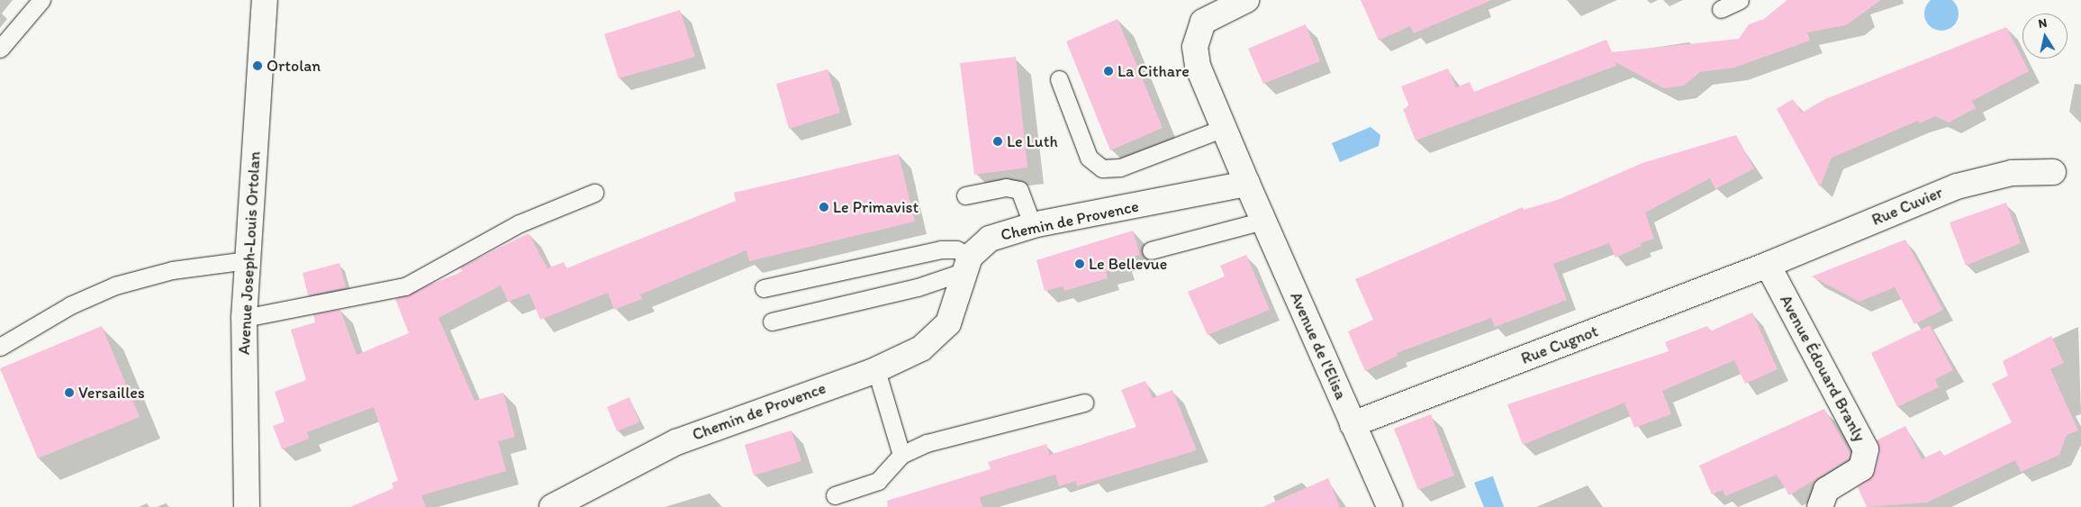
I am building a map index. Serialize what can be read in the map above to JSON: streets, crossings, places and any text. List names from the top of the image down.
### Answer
{
  "streets": {
    "street": [
      "Rue Cuvier",
      "Chemin de Provence",
      "Avenue Joseph-Louis Ortolan",
      "Rue Cugnot",
      "Avenue de l'Elisa",
      "Avenue Édouard Branly"
    ]
  },
  "crossings": [
    ["Rue Cuvier", "Rue Cugnot"],
    ["Rue Cuvier", "Avenue Édouard Branly"],
    ["Chemin de Provence", "Avenue de l'Elisa"],
    ["Rue Cugnot", "Avenue de l'Elisa"],
    ["Rue Cugnot", "Avenue Édouard Branly"]
  ],
  "places": [
    "Ortolan",
    "La Cithare",
    "Le Luth",
    "Le Primavist",
    "Le Bellevue",
    "Versailles"
  ],
  "north": "top"
}
